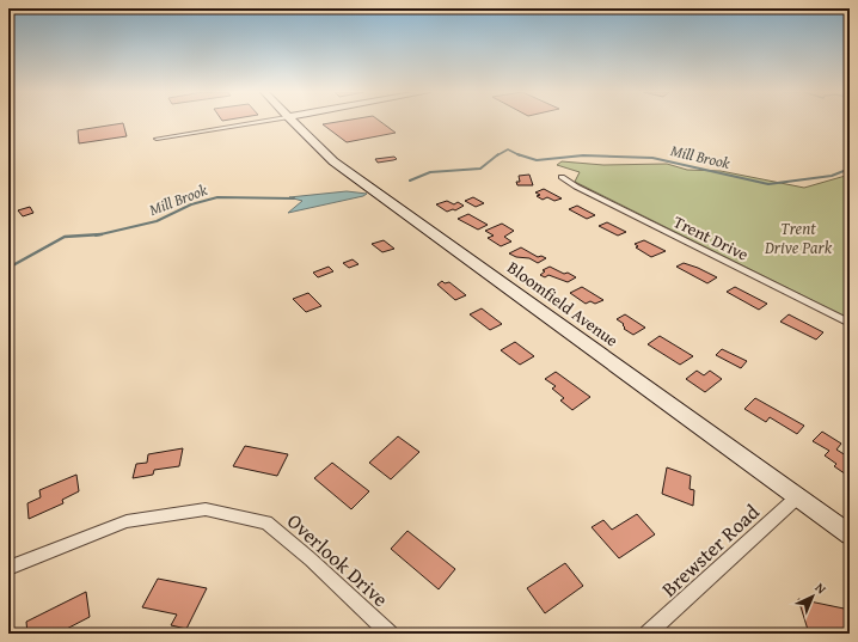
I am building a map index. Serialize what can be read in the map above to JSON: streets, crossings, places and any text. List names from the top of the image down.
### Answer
{
  "streets": {
    "main road": ["Bloomfield Avenue"],
    "street": ["Trent Drive", "Brewster Road", "Overlook Drive"]
  },
  "crossings": [
    ["Bloomfield Avenue", "Brewster Road"]
  ],
  "water": ["Mill Brook"],
  "parks": ["Trent Drive Park"],
  "north": "top right"
}
